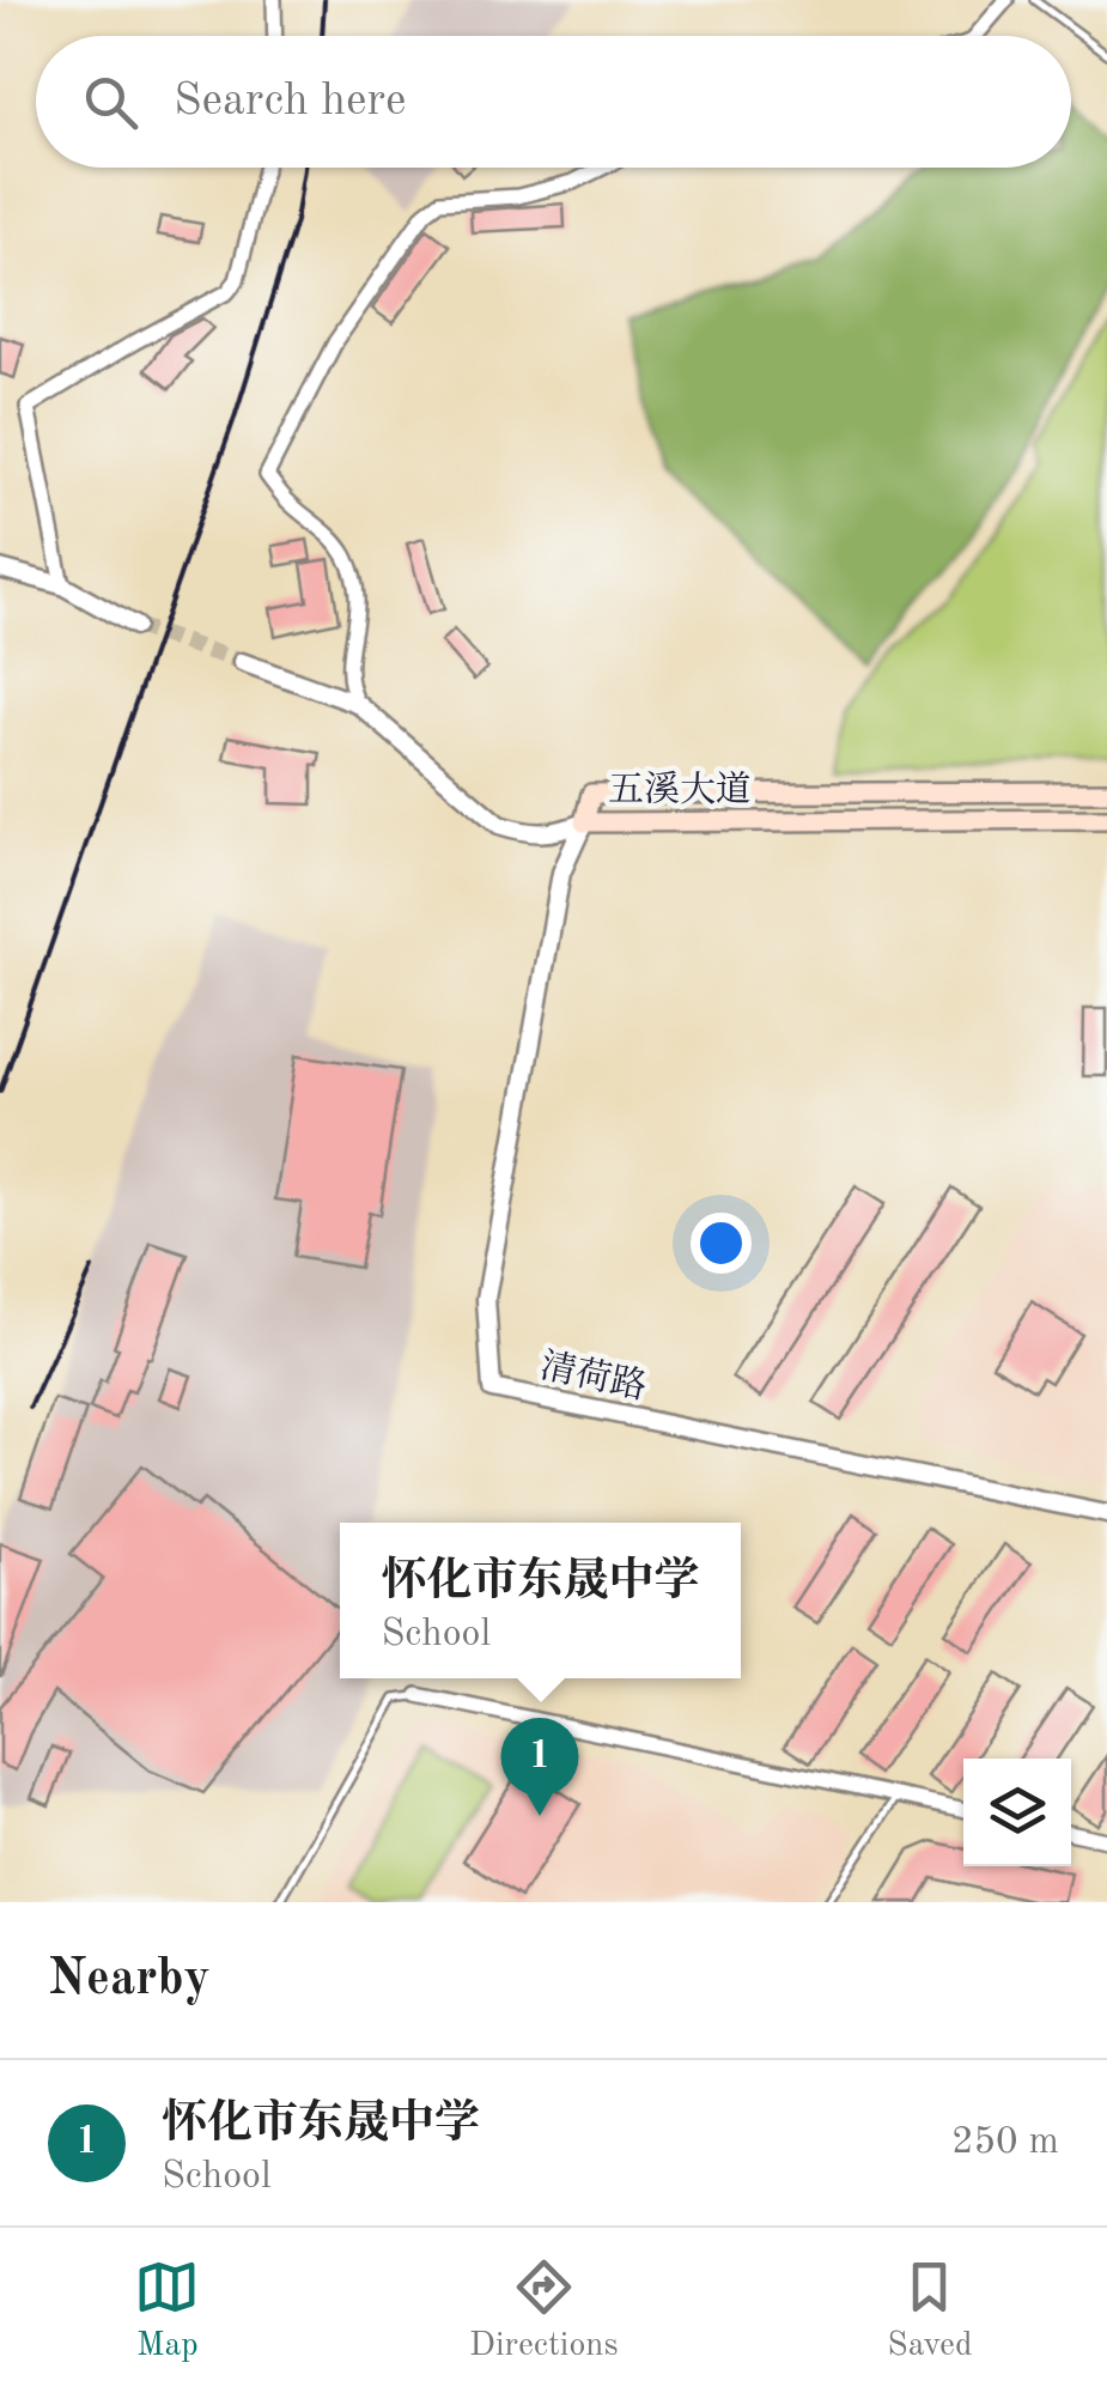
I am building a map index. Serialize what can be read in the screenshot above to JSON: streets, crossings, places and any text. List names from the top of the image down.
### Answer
{
  "streets": {
    "main road": ["五溪大道"],
    "street": ["清荷路"]
  },
  "crossings": [
    ["五溪大道", "清荷路"]
  ],
  "page": {
    "search": "Search here",
    "popup": ["怀化市东晟中学", "School"],
    "pins": "1",
    "heading": "Nearby",
    "list": [
      {
        "mark": "1",
        "name": "怀化市东晟中学",
        "note": "School",
        "value": "250 m"
      }
    ],
    "nav": ["Map", "Directions", "Saved"]
  }
}
